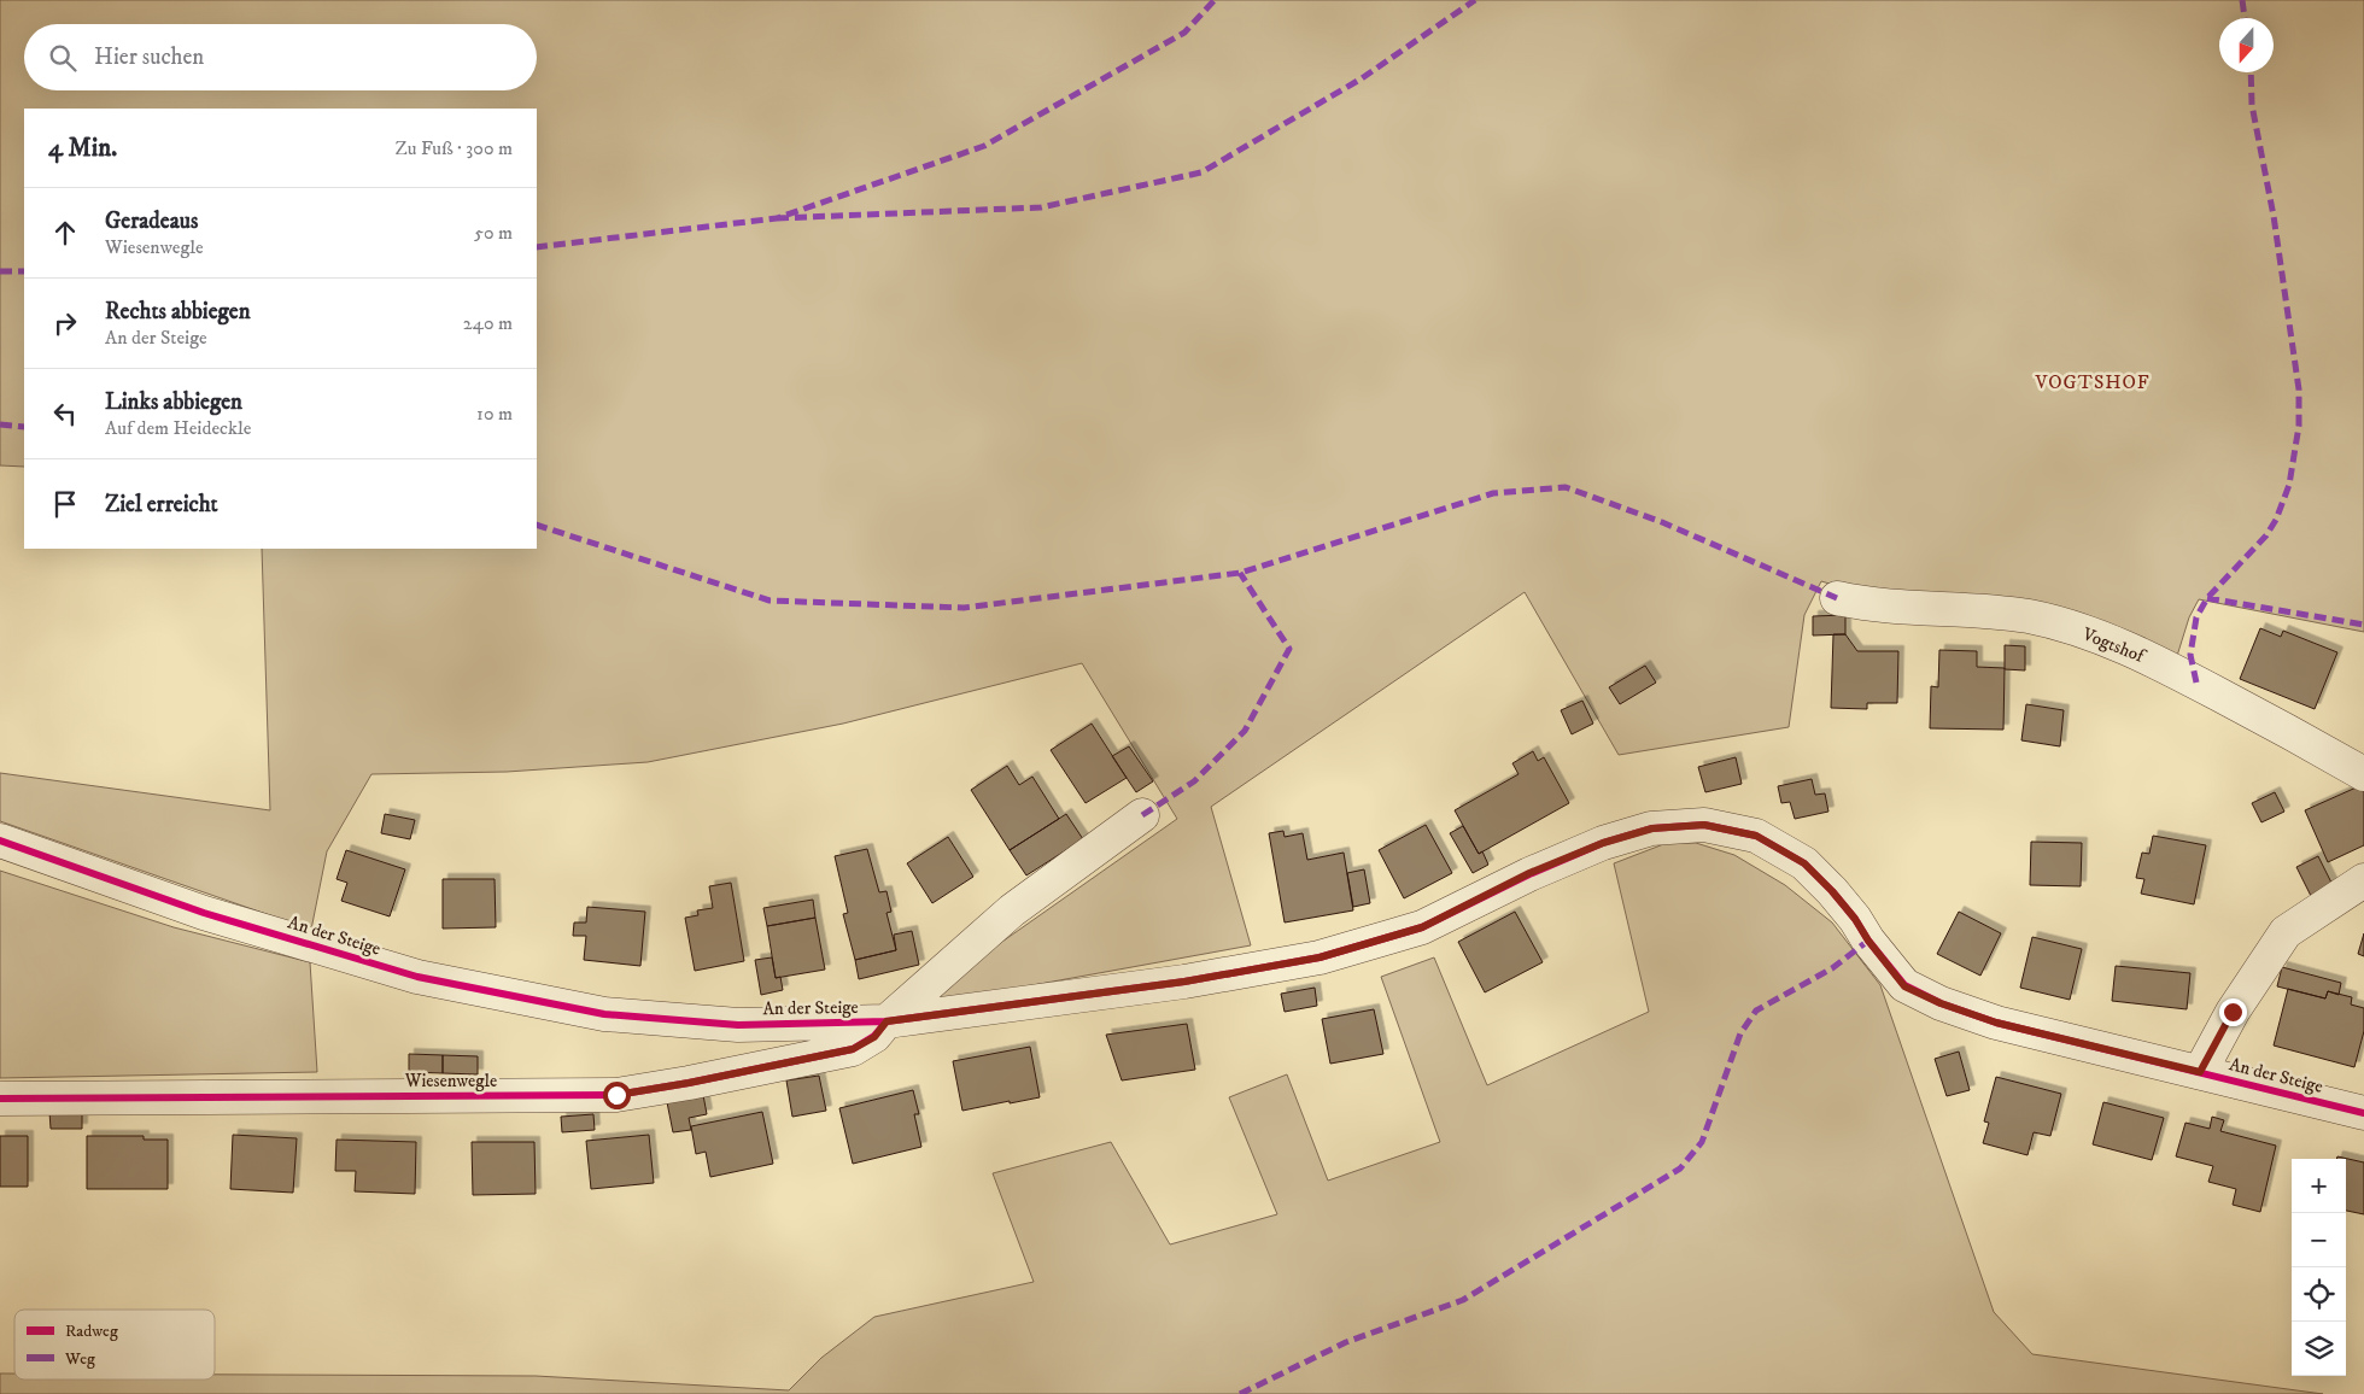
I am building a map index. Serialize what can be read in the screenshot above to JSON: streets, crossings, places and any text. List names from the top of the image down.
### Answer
{
  "streets": {
    "street": ["Vogtshof", "An der Steige", "Wiesenwegle"]
  },
  "crossings": [
    ["An der Steige", "Wiesenwegle"]
  ],
  "districts": ["VOGTSHOF"],
  "legend": ["Radweg", "Weg"],
  "north": "bottom",
  "page": {
    "search": "Hier suchen",
    "heading": ["4 Min.", "Zu Fuß · 300 m"],
    "list": [
      ["Geradeaus", "Wiesenwegle", "50 m"],
      ["Rechts abbiegen", "An der Steige", "240 m"],
      ["Links abbiegen", "Auf dem Heideckle", "10 m"],
      "Ziel erreicht"
    ],
    "map_buttons": ["+", "−"]
  }
}
